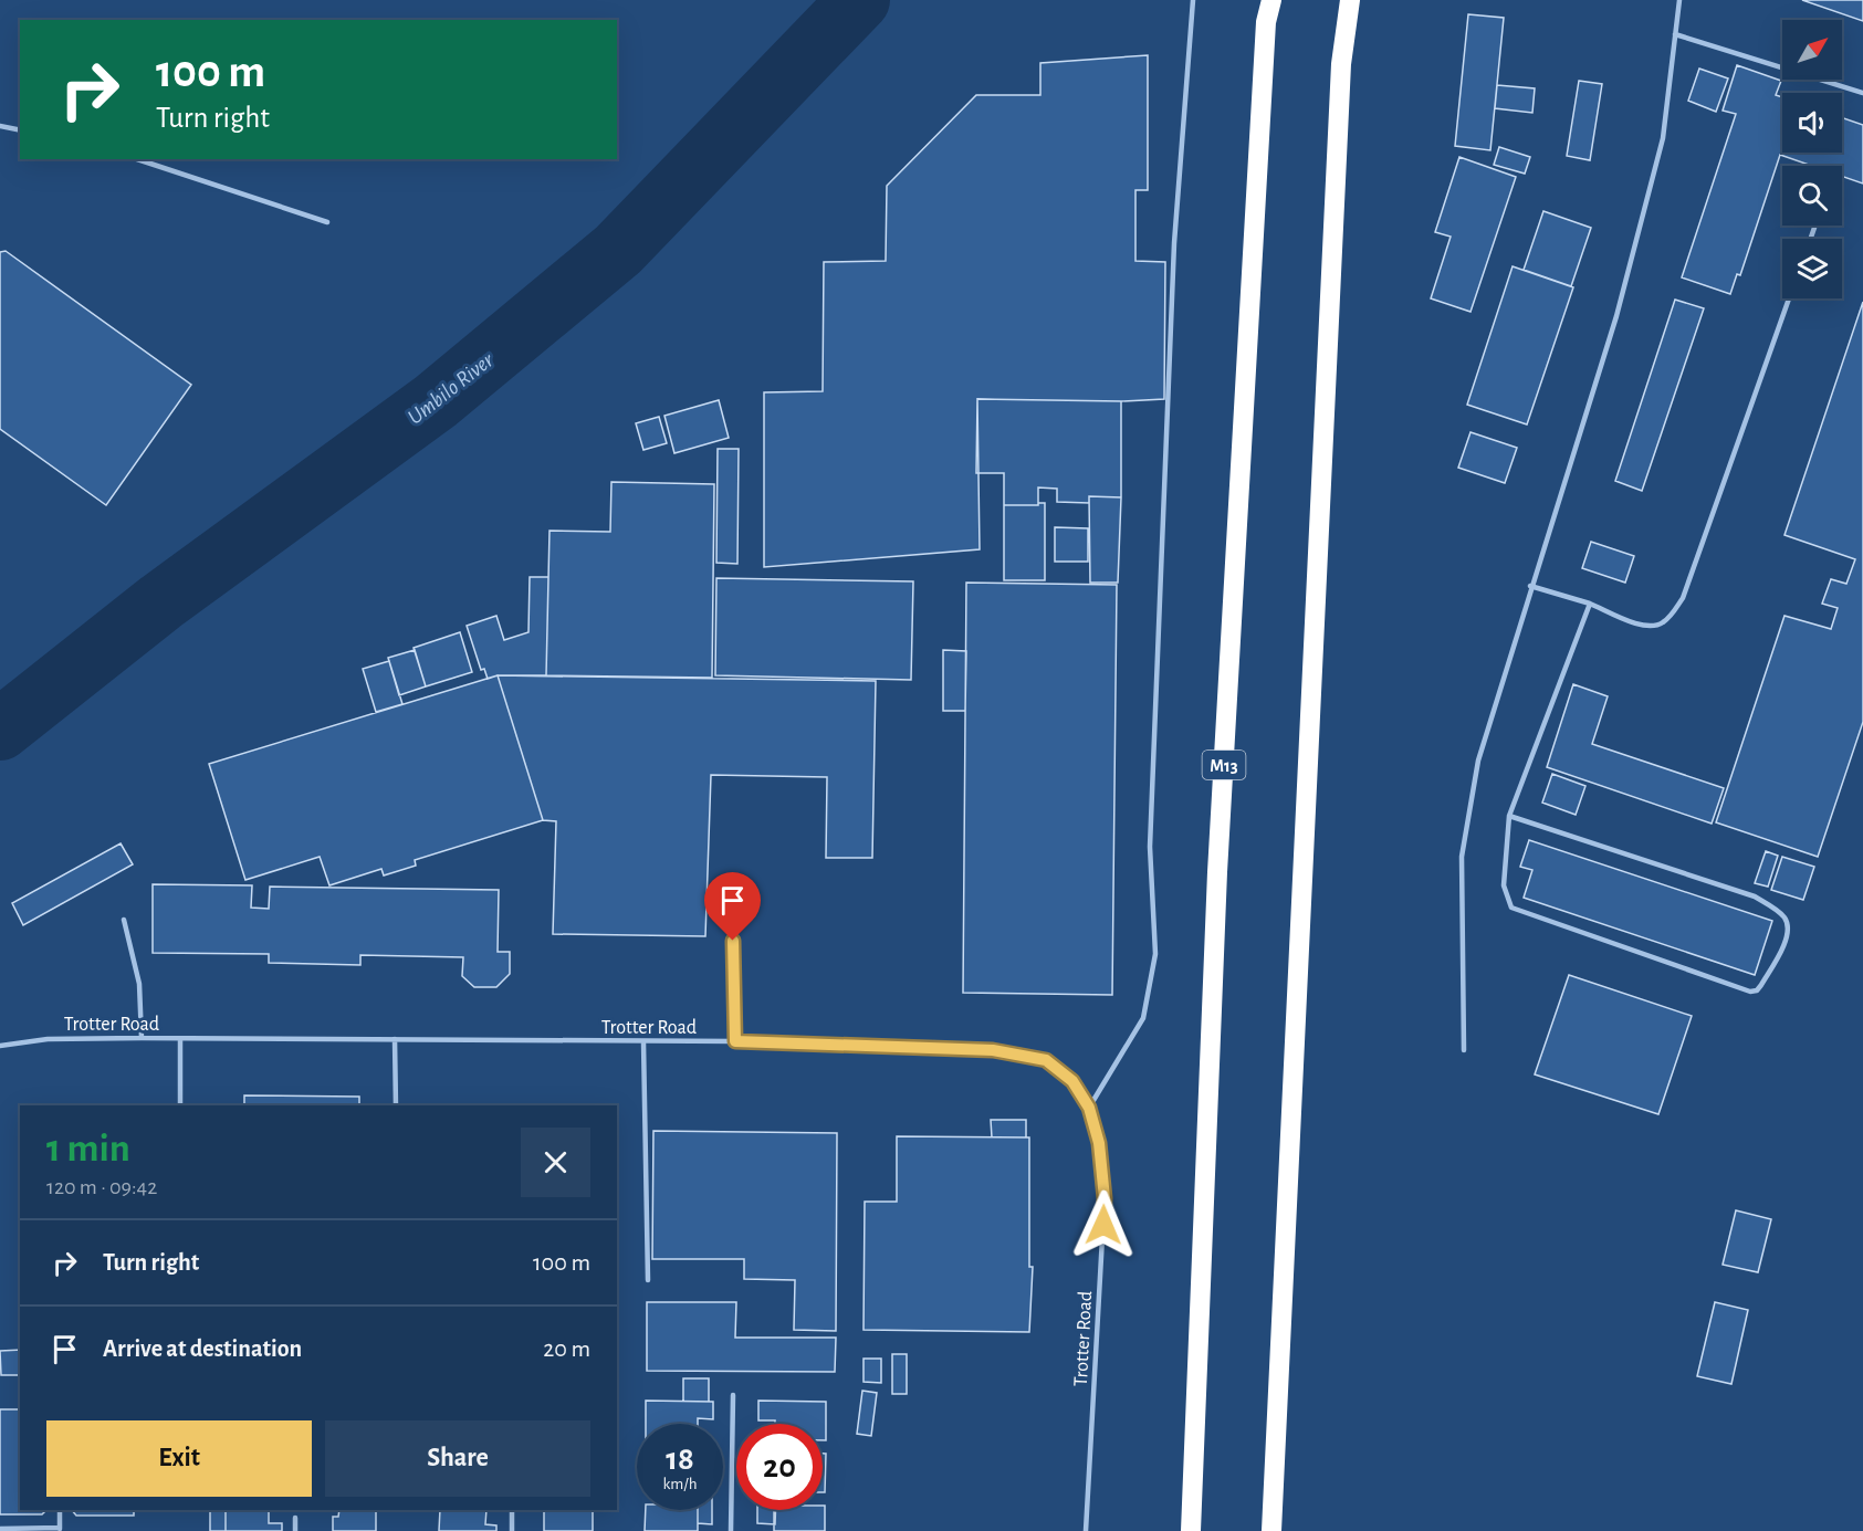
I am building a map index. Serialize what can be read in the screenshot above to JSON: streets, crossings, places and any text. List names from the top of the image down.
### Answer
{
  "streets": {
    "highway": ["M13"],
    "lane": ["Trotter Road"]
  },
  "water": ["Umbilo River"],
  "north": "top right",
  "page": {
    "turn": ["100 m", "Turn right"],
    "heading": ["1 min", "120 m · 09:42"],
    "list": [
      {
        "name": "Turn right",
        "value": "100 m"
      },
      {
        "name": "Arrive at destination",
        "value": "20 m"
      }
    ],
    "buttons": ["Exit", "Share"],
    "speed": "18 km/h",
    "limit": "20"
  }
}
